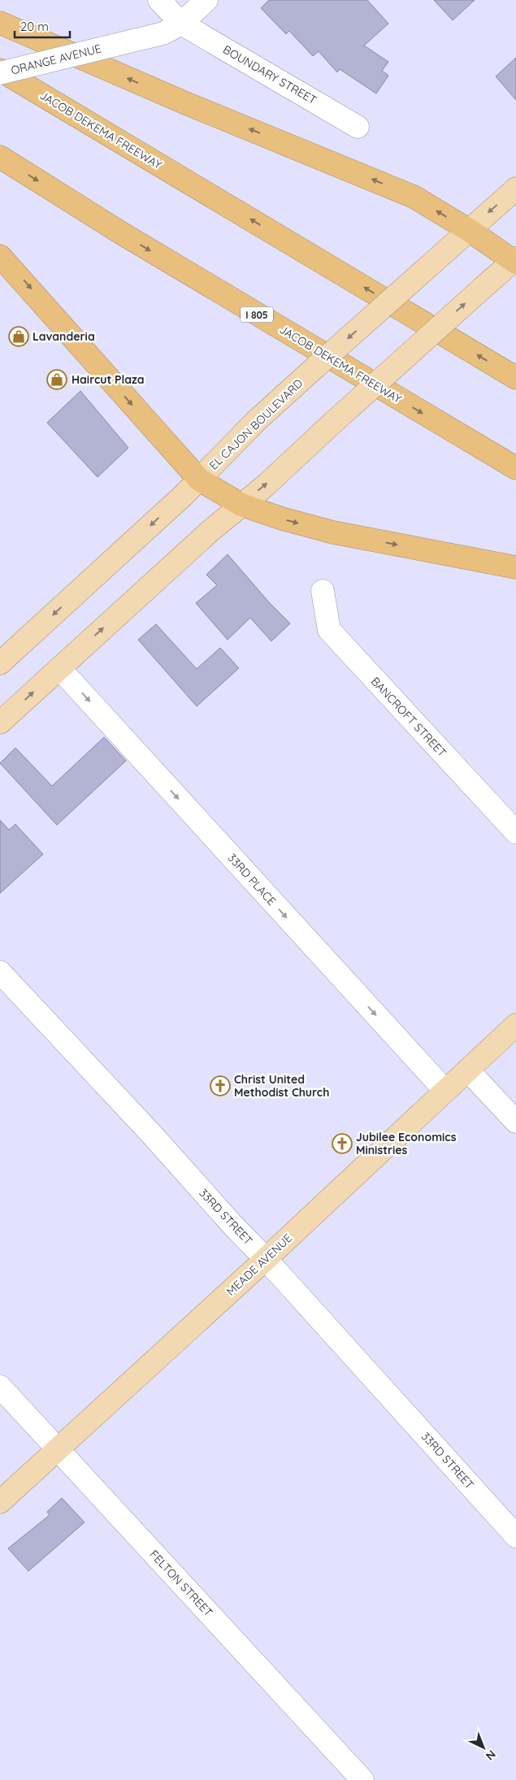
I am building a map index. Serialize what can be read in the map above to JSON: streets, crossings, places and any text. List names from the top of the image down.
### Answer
{
  "streets": {
    "highway": ["JACOB DEKEMA FREEWAY", "I 805"],
    "main road": ["EL CAJON BOULEVARD", "MEADE AVENUE"],
    "street": [
      "ORANGE AVENUE",
      "BOUNDARY STREET",
      "BANCROFT STREET",
      "33RD PLACE",
      "33RD STREET",
      "FELTON STREET"
    ]
  },
  "crossings": [
    ["ORANGE AVENUE", "BOUNDARY STREET"],
    ["33RD PLACE", "MEADE AVENUE"],
    ["33RD STREET", "MEADE AVENUE"],
    ["MEADE AVENUE", "FELTON STREET"]
  ],
  "one_way": ["33RD PLACE"],
  "places": {
    "shop": ["Lavanderia", "Haircut Plaza"],
    "church": ["Christ United Methodist Church", "Jubilee Economics Ministries"]
  },
  "scale_bar": "20 m",
  "north": "bottom right"
}
